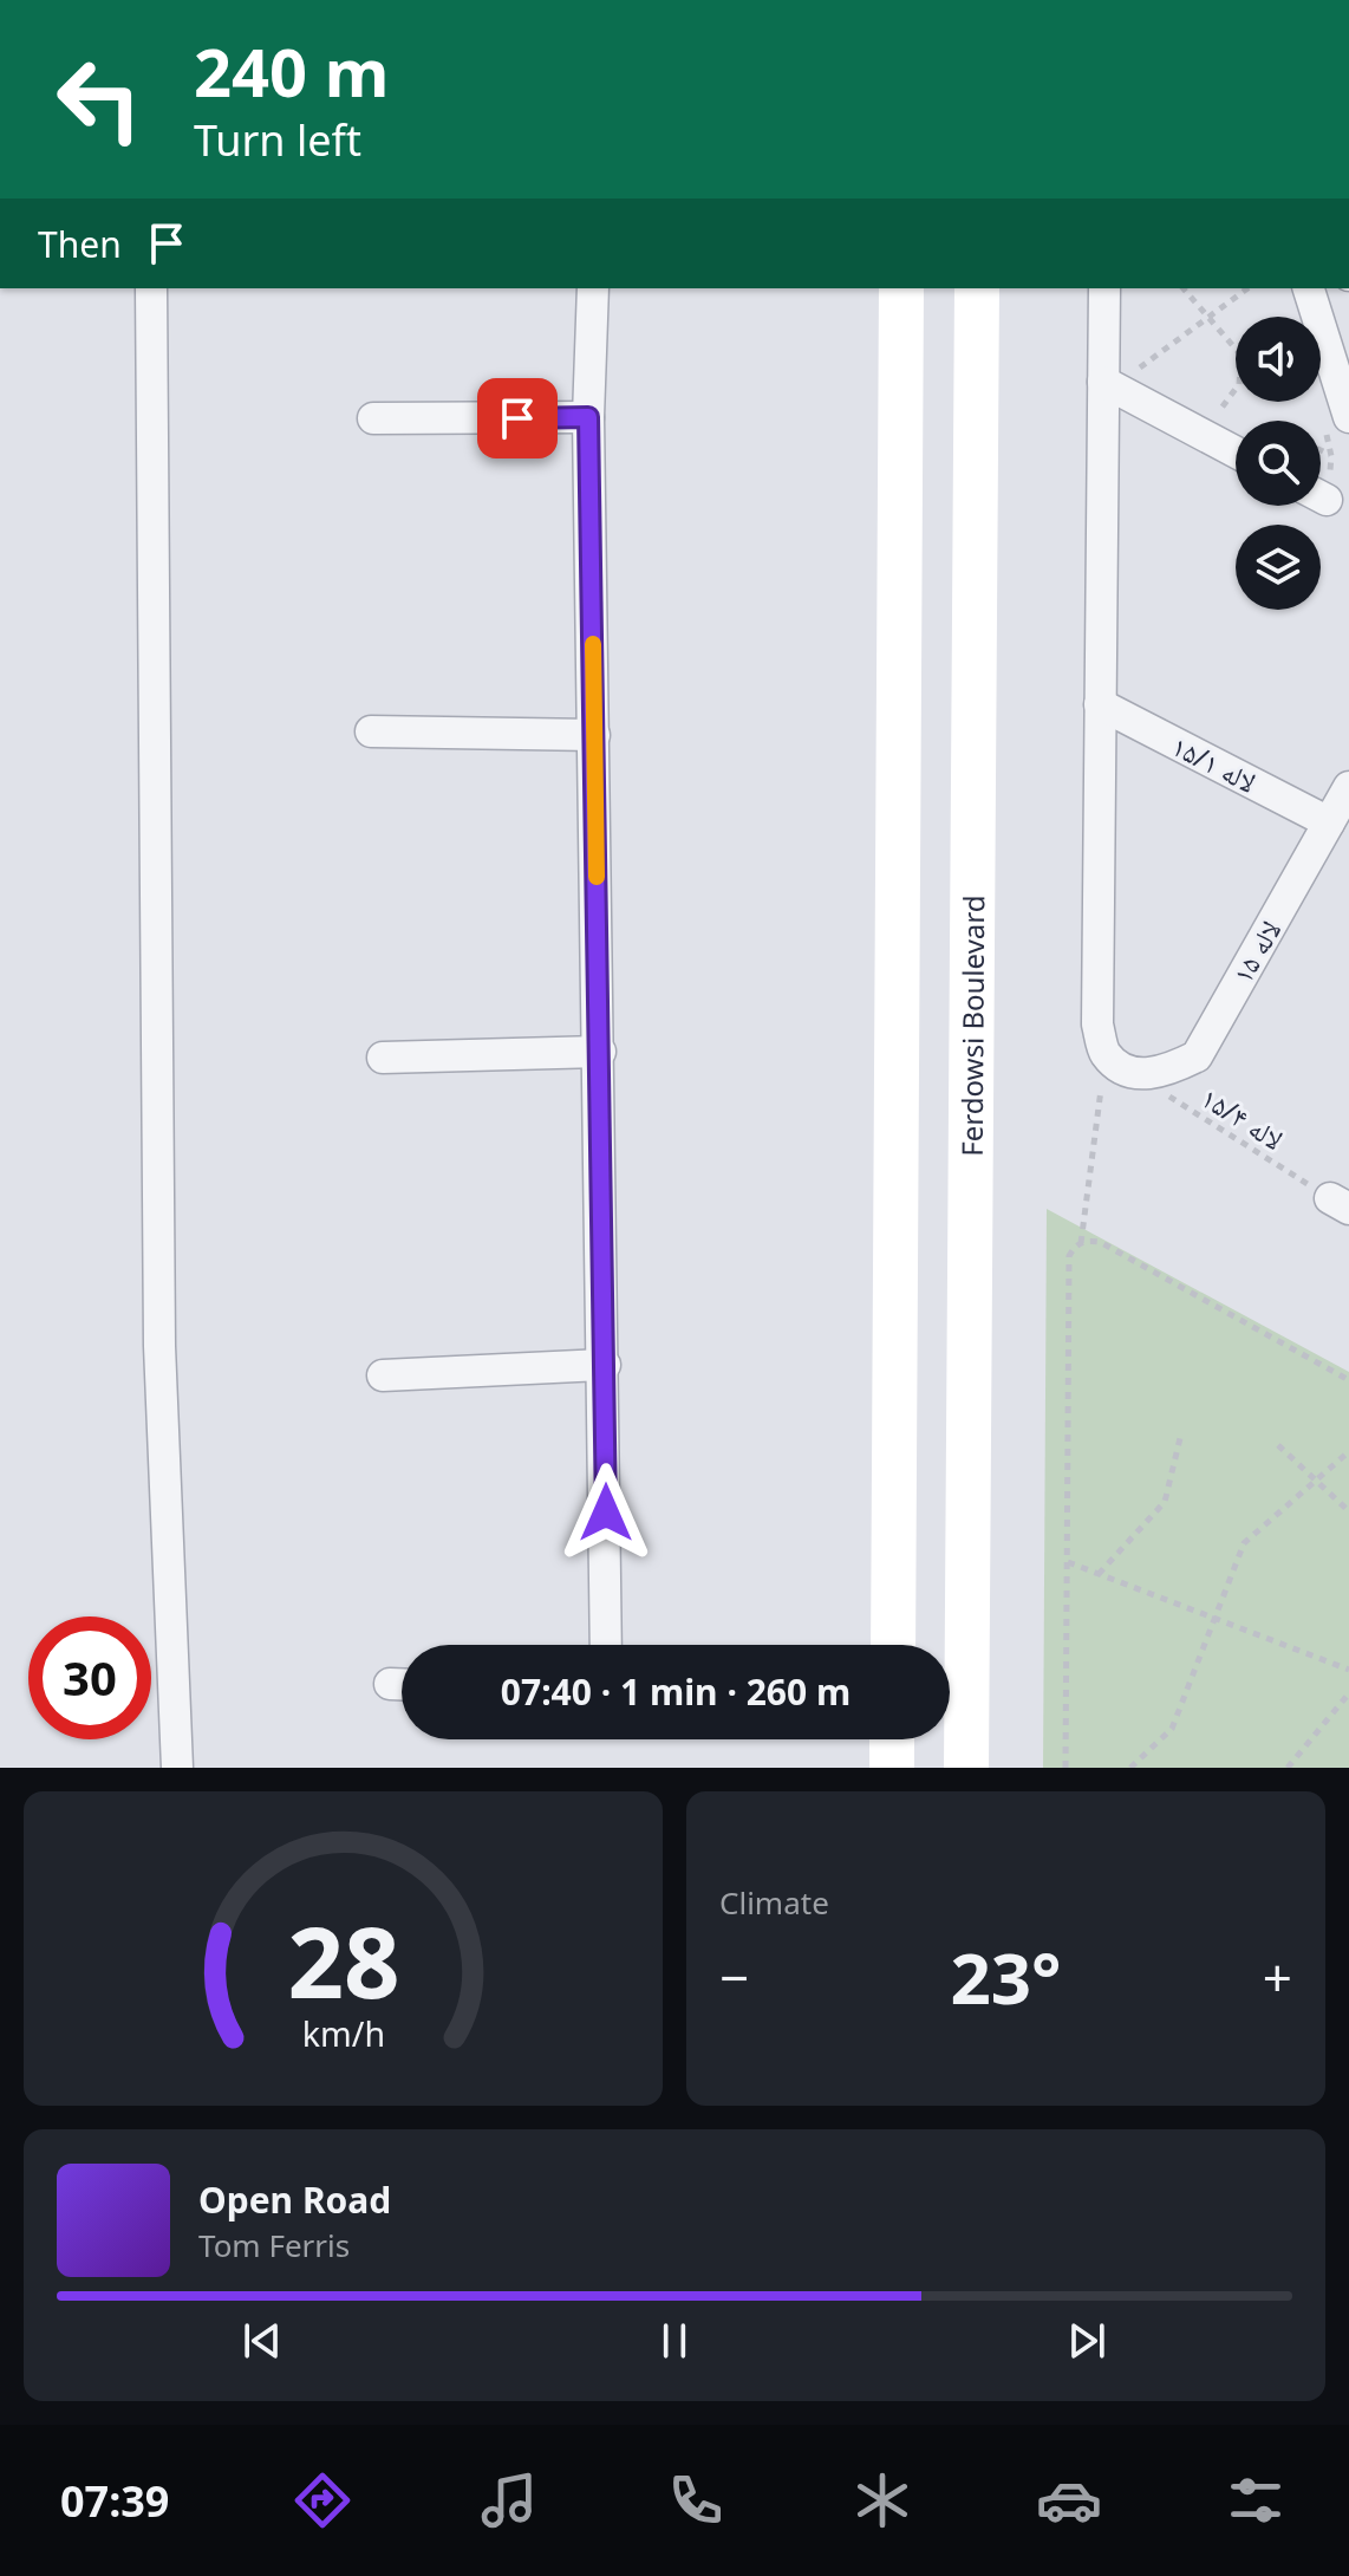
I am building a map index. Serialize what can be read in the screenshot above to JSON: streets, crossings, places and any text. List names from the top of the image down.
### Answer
{
  "streets": {
    "main road": ["Ferdowsi Boulevard"],
    "street": ["لاله ۱۵/۱", "لاله ۱۵"],
    "path": ["لاله ۱۵/۴"]
  },
  "crossings": [
    ["لاله ۱۵/۱", "لاله ۱۵"],
    ["لاله ۱۵", "لاله ۱۵/۴"]
  ],
  "page": {
    "turn": ["240 m", "Turn left"],
    "then": "Then",
    "limit": "30",
    "trip": "07:40 · 1 min · 260 m",
    "tile": "Climate",
    "heat": ["−", "23°", "+"],
    "song": ["Open Road", "Tom Ferris"],
    "tabs": "07:39",
    "gauge": ["28", "km/h"]
  }
}
